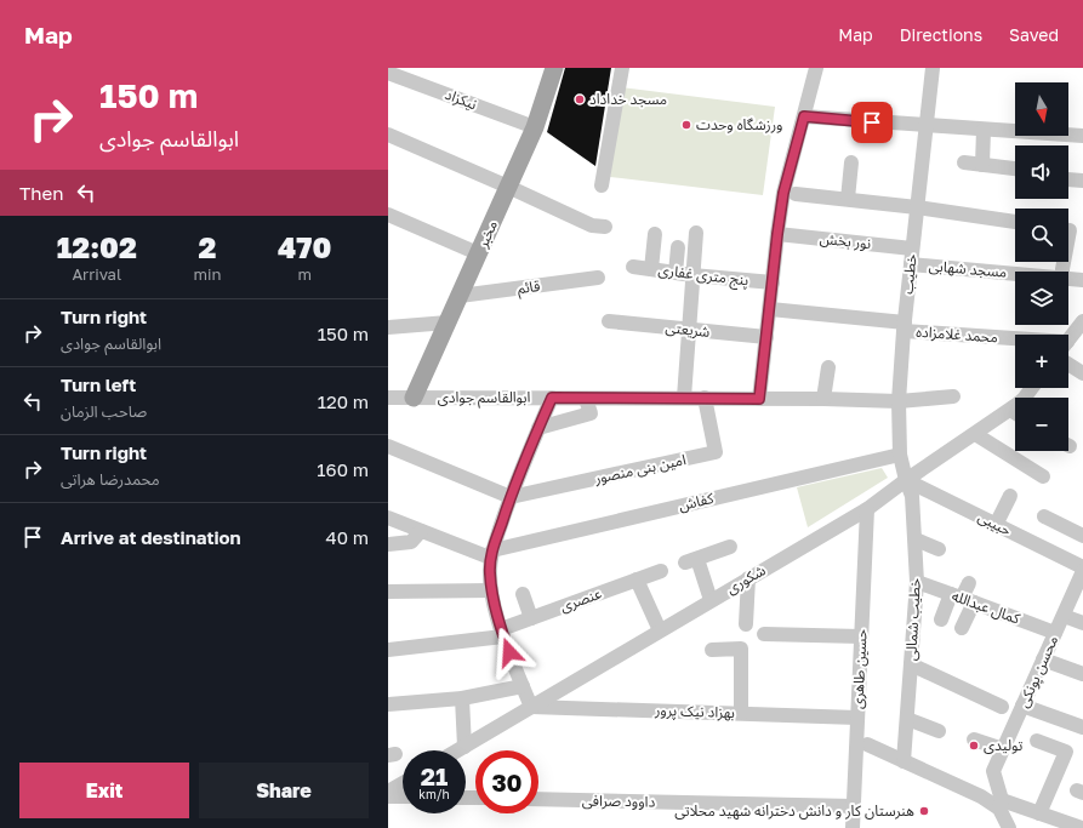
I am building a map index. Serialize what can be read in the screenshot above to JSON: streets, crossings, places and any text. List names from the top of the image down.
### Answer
{
  "streets": {
    "main road": ["مخبر"],
    "street": [
      "نیکزاد",
      "نور بخش",
      "مسجد شهابی",
      "خطیب",
      "پنج متری غفاری",
      "قائم",
      "شریعتی",
      "محمد غلامزاده",
      "ابوالقاسم جوادی",
      "امین بنی منصور",
      "کفاش",
      "حبیبی",
      "شکوری",
      "عنصری",
      "کمال عبدالله",
      "خطیب شمالی",
      "حسین طاهری",
      "محسن پونکی",
      "بهزاد نیک پرور",
      "داوود صرافی"
    ]
  },
  "crossings": [
    ["نیکزاد", "مخبر"],
    ["مخبر", "قائم"],
    ["مخبر", "ابوالقاسم جوادی"],
    ["نور بخش", "خطیب"],
    ["مسجد شهابی", "خطیب"],
    ["خطیب", "محمد غلامزاده"],
    ["خطیب", "ابوالقاسم جوادی"],
    ["خطیب", "کفاش"],
    ["خطیب", "حبیبی"],
    ["خطیب", "شکوری"],
    ["خطیب", "خطیب شمالی"],
    ["ابوالقاسم جوادی", "امین بنی منصور"],
    ["حبیبی", "شکوری"],
    ["حبیبی", "خطیب شمالی"],
    ["حبیبی", "محسن پونکی"],
    ["شکوری", "خطیب شمالی"],
    ["شکوری", "حسین طاهری"],
    ["شکوری", "بهزاد نیک پرور"],
    ["کمال عبدالله", "خطیب شمالی"],
    ["کمال عبدالله", "محسن پونکی"],
    ["حسین طاهری", "بهزاد نیک پرور"],
    ["حسین طاهری", "داوود صرافی"]
  ],
  "places": [
    "مسجد خداداد",
    "ورزشگاه وحدت",
    "تولیدی",
    "هنرستان کار و دانش دخترانه شهید محلاتی"
  ],
  "north": "bottom",
  "page": {
    "header": "Map",
    "nav": ["Map", "Directions", "Saved"],
    "turn": ["150 m", "ابوالقاسم جوادی"],
    "map_buttons": ["+", "−"],
    "then": "Then",
    "eta": [
      "12:02",
      "Arrival",
      "2",
      "min",
      "470",
      "m"
    ],
    "list": [
      {
        "name": "Turn right",
        "note": "ابوالقاسم جوادی",
        "value": "150 m"
      },
      {
        "name": "Turn left",
        "note": "صاحب الزمان",
        "value": "120 m"
      },
      {
        "name": "Turn right",
        "note": "محمدرضا هراتی",
        "value": "160 m"
      },
      {
        "name": "Arrive at destination",
        "value": "40 m"
      }
    ],
    "speed": "21 km/h",
    "limit": "30",
    "buttons": ["Exit", "Share"]
  }
}
